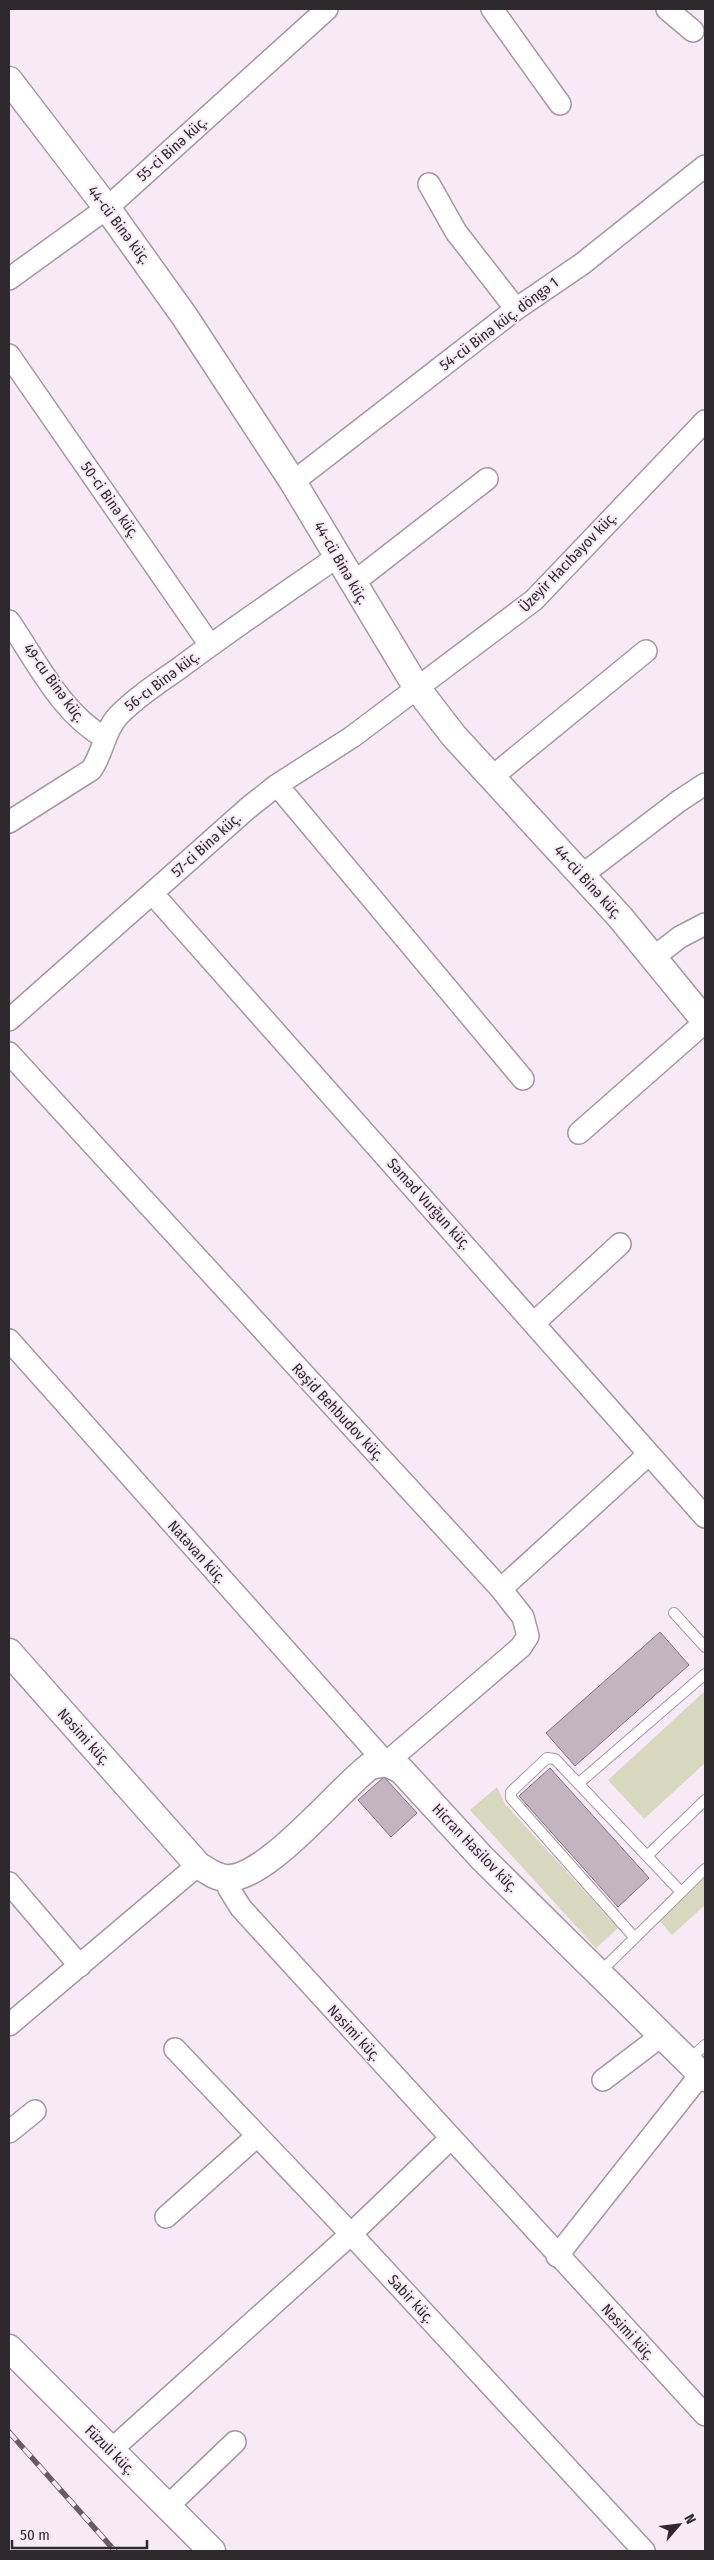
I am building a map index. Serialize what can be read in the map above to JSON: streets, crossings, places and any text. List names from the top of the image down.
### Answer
{
  "streets": {
    "street": [
      "55-ci Binə küç.",
      "44-cü Binə küç.",
      "54-cü Binə küç. döngə 1",
      "50-ci Binə küç.",
      "Üzeyir Hacıbəyov küç.",
      "56-cı Binə küç.",
      "49-cu Binə küç.",
      "57-ci Binə küç.",
      "Səməd Vurğun küç.",
      "Rəşid Behbudov küç.",
      "Natəvan küç.",
      "Nəsimi küç.",
      "Hicran Hasilov küç.",
      "Sabir küç.",
      "Füzuli küç."
    ]
  },
  "crossings": [
    ["55-ci Binə küç.", "44-cü Binə küç."],
    ["44-cü Binə küç.", "54-cü Binə küç. döngə 1"],
    ["44-cü Binə küç.", "Üzeyir Hacıbəyov küç."],
    ["44-cü Binə küç.", "56-cı Binə küç."],
    ["44-cü Binə küç.", "57-ci Binə küç."],
    ["50-ci Binə küç.", "56-cı Binə küç."],
    ["Üzeyir Hacıbəyov küç.", "57-ci Binə küç."],
    ["56-cı Binə küç.", "49-cu Binə küç."],
    ["57-ci Binə küç.", "Səməd Vurğun küç."],
    ["Rəşid Behbudov küç.", "Natəvan küç."],
    ["Rəşid Behbudov küç.", "Hicran Hasilov küç."],
    ["Natəvan küç.", "Hicran Hasilov küç."]
  ],
  "scale_bar": "50 m",
  "north": "top right"
}
